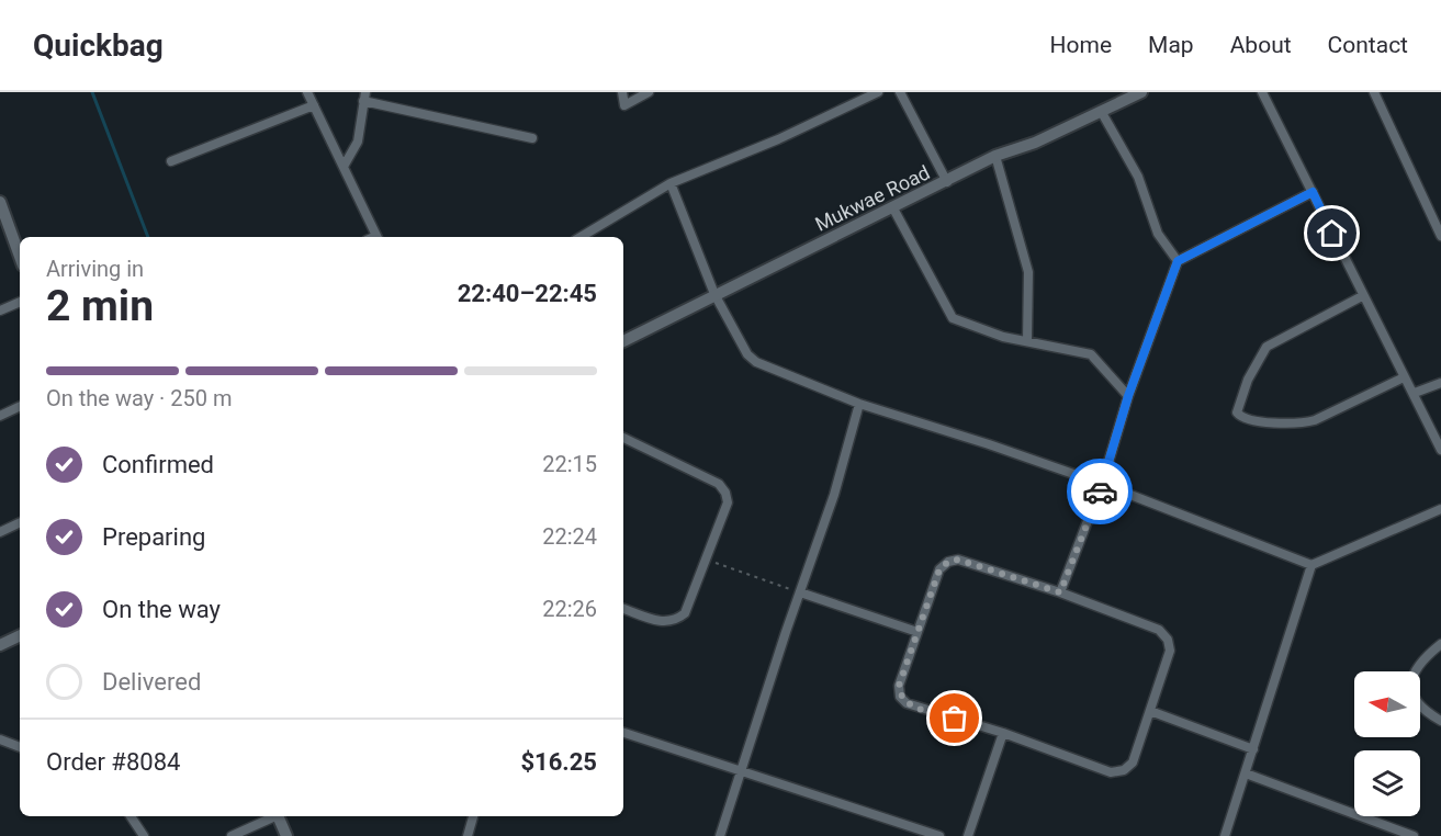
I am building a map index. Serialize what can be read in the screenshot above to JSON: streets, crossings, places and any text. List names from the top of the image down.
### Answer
{
  "streets": {
    "street": ["Mukwae Road"]
  },
  "north": "left",
  "page": {
    "header": "Quickbag",
    "nav": [
      "Home",
      "Map",
      "About",
      "Contact"
    ],
    "heading": ["2 min", "Arriving in", "22:40–22:45"],
    "panel": ["Order #8084", "$16.25"],
    "bar": "On the way · 250 m",
    "list": [
      ["Confirmed", "22:15"],
      ["Preparing", "22:24"],
      ["On the way", "22:26"],
      "Delivered"
    ]
  }
}
